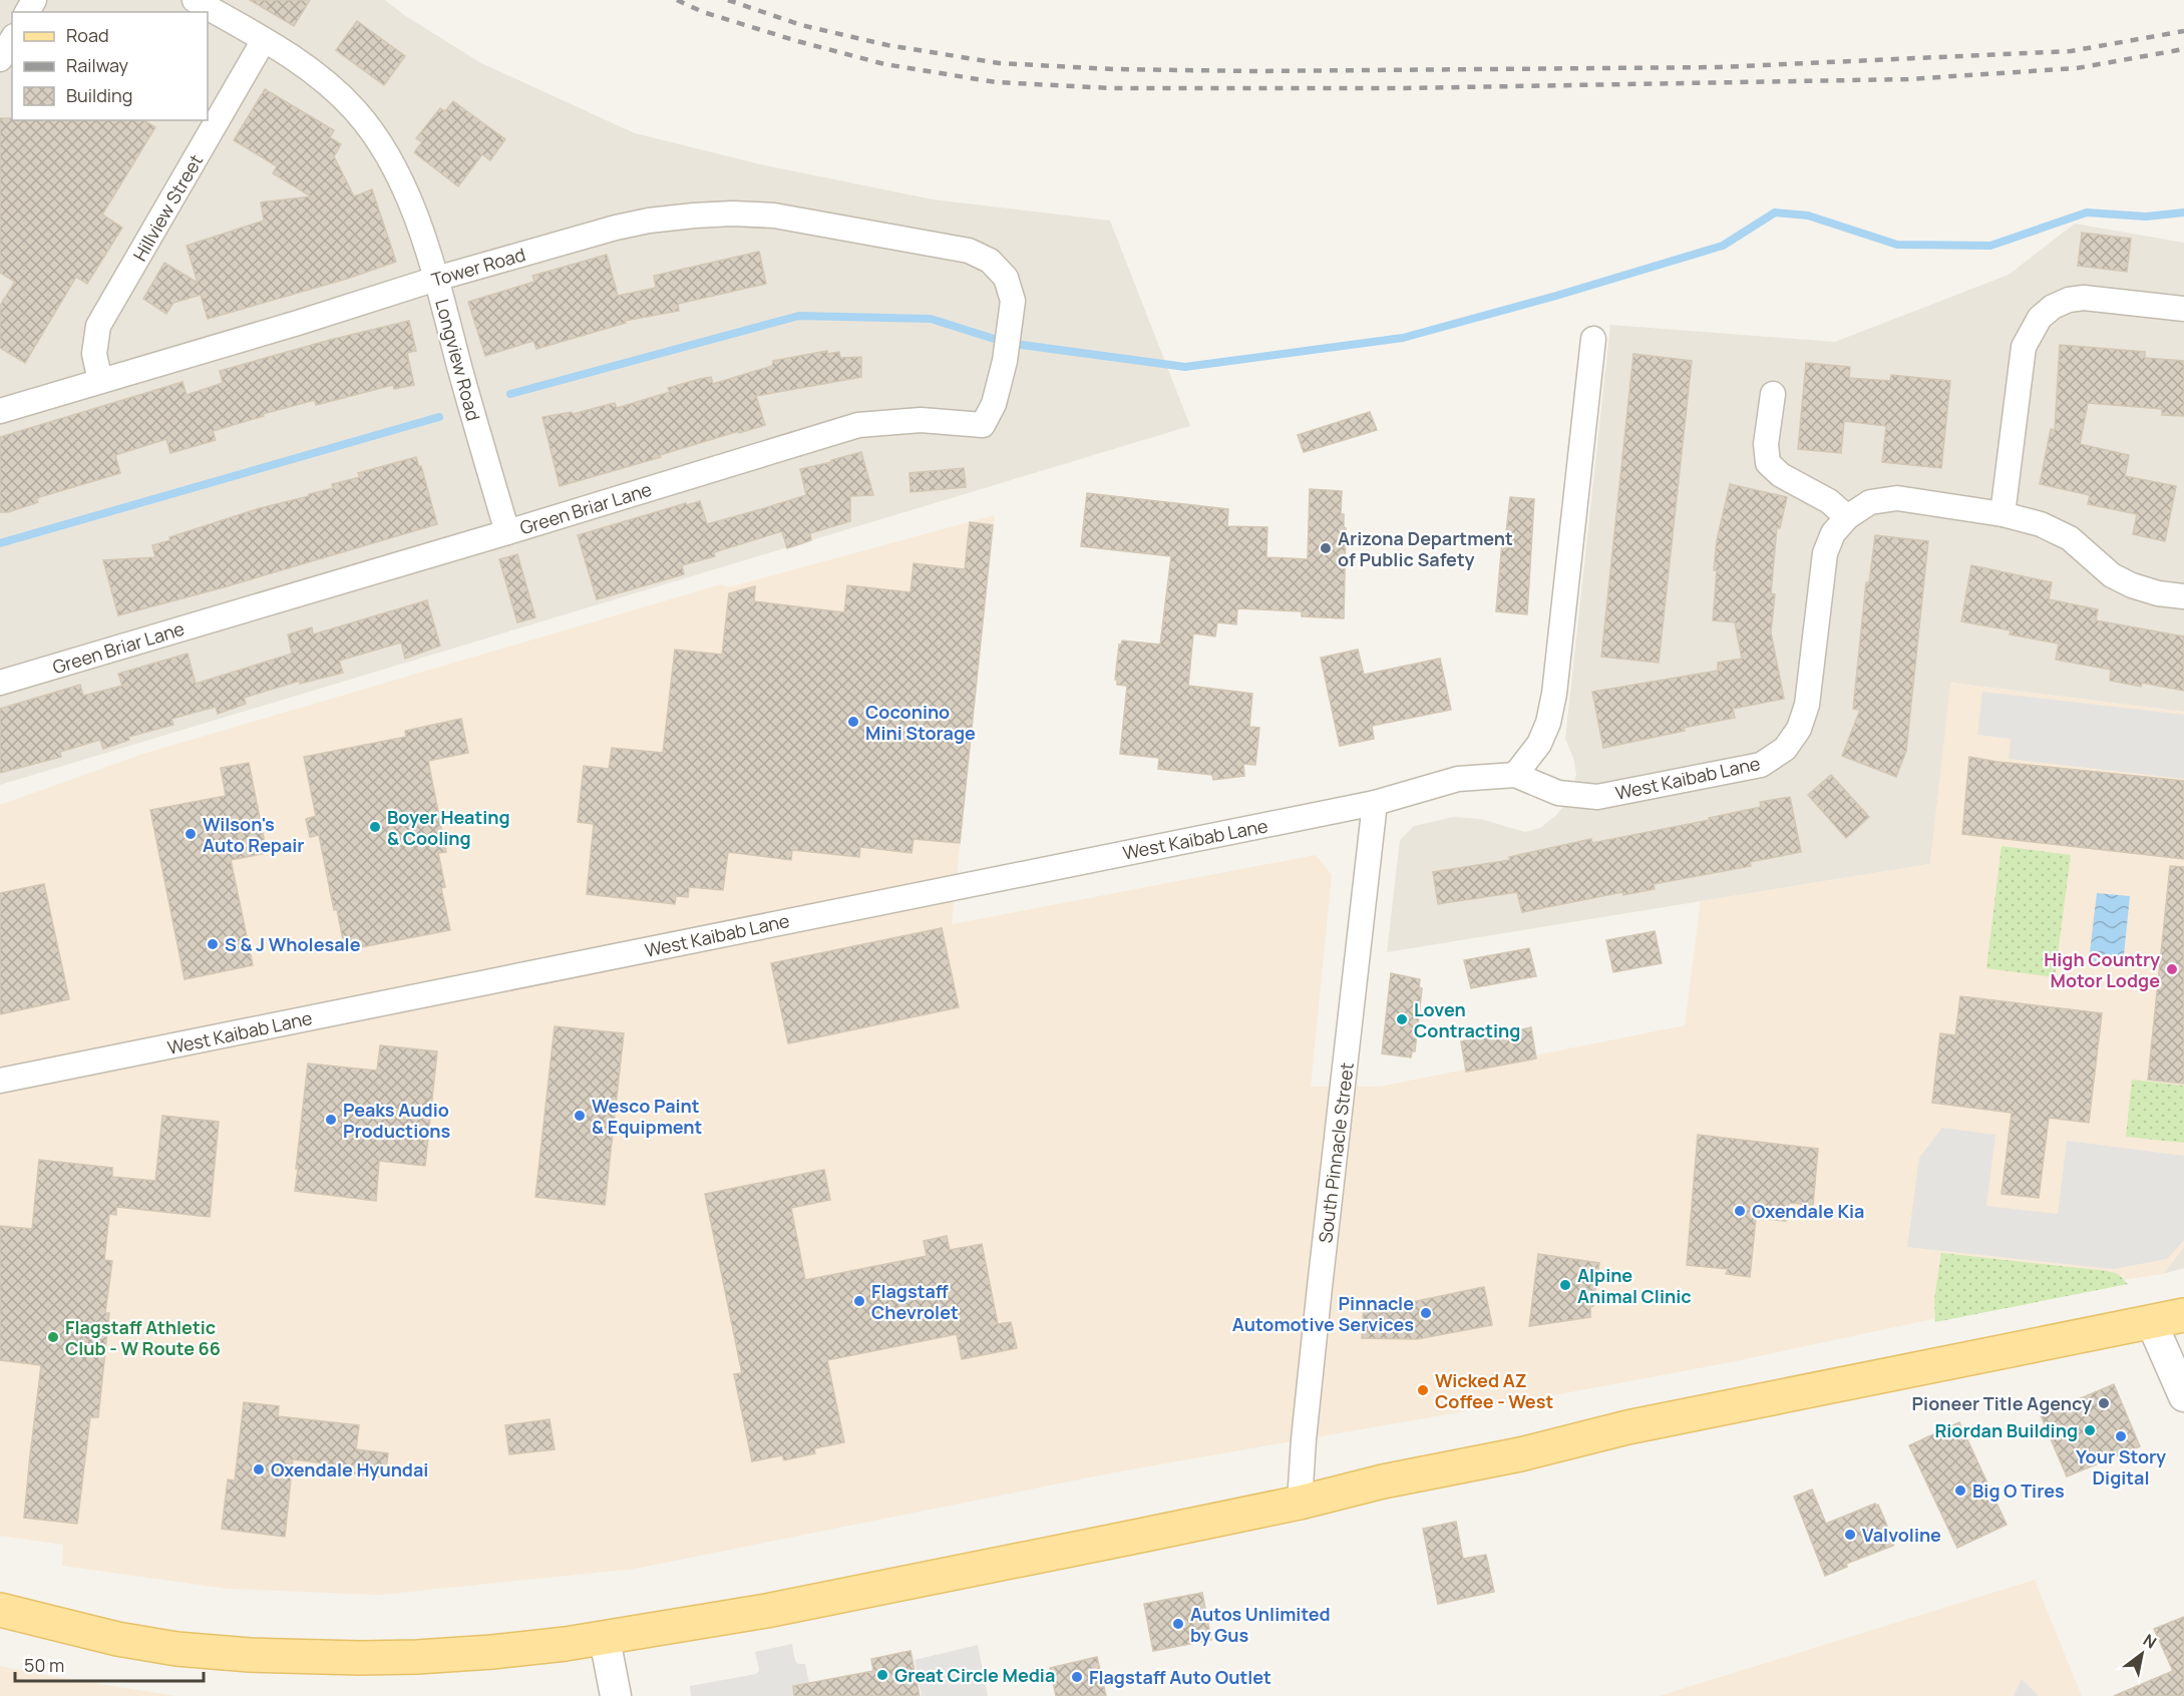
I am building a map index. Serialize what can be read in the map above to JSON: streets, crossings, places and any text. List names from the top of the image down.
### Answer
{
  "streets": {
    "street": [
      "Hillview Street",
      "Tower Road",
      "Longview Road",
      "Green Briar Lane",
      "West Kaibab Lane",
      "South Pinnacle Street"
    ]
  },
  "crossings": [
    ["Hillview Street", "Tower Road"],
    ["Hillview Street", "Longview Road"],
    ["Tower Road", "Longview Road"],
    ["Tower Road", "Green Briar Lane"],
    ["Longview Road", "Green Briar Lane"],
    ["West Kaibab Lane", "South Pinnacle Street"]
  ],
  "places": [
    "Arizona Department of Public Safety",
    "Coconino Mini Storage",
    "Boyer Heating & Cooling",
    "Wilson's Auto Repair",
    "S & J Wholesale",
    "High Country Motor Lodge",
    "Loven Contracting",
    "Wesco Paint & Equipment",
    "Peaks Audio Productions",
    "Oxendale Kia",
    "Alpine Animal Clinic",
    "Flagstaff Chevrolet",
    "Pinnacle Automotive Services",
    "Flagstaff Athletic Club - W Route 66",
    "Wicked AZ Coffee - West",
    "Pioneer Title Agency",
    "Riordan Building",
    "Your Story Digital",
    "Oxendale Hyundai",
    "Big O Tires",
    "Valvoline",
    "Autos Unlimited by Gus",
    "Great Circle Media",
    "Flagstaff Auto Outlet"
  ],
  "legend": ["Road", "Railway", "Building"],
  "scale_bar": "50 m",
  "north": "top right"
}
